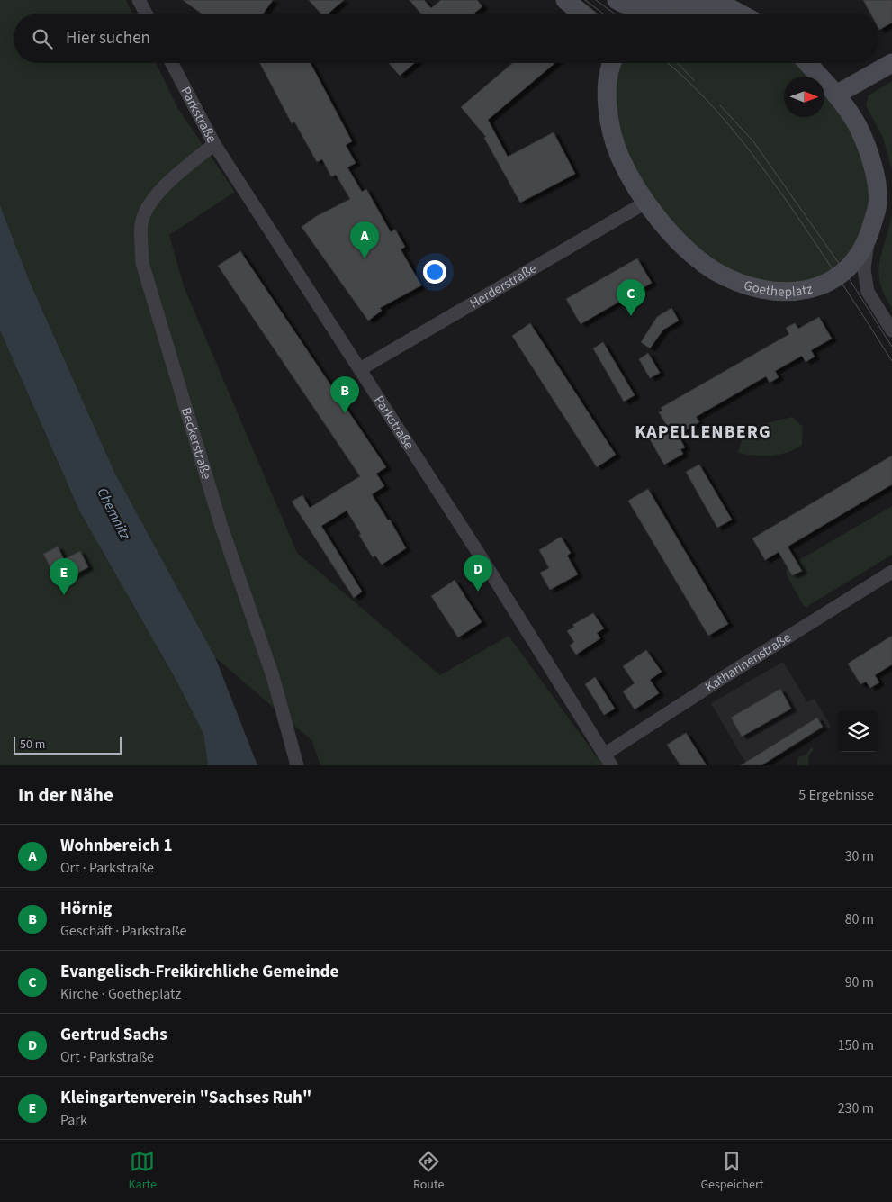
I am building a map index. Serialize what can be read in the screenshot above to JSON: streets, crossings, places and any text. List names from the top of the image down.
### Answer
{
  "streets": {
    "main road": ["Goetheplatz"],
    "street": [
      "Parkstraße",
      "Herderstraße",
      "Beckerstraße",
      "Katharinenstraße"
    ]
  },
  "crossings": [
    ["Parkstraße", "Herderstraße"],
    ["Parkstraße", "Beckerstraße"],
    ["Parkstraße", "Katharinenstraße"],
    ["Goetheplatz", "Herderstraße"]
  ],
  "districts": ["KAPELLENBERG"],
  "water": ["Chemnitz"],
  "scale_bar": "50 m",
  "north": "right",
  "page": {
    "search": "Hier suchen",
    "pins": [
      "A",
      "C",
      "B",
      "D",
      "E"
    ],
    "scale": "50 m",
    "heading": ["In der Nähe", "5 Ergebnisse"],
    "list": [
      {
        "mark": "A",
        "name": "Wohnbereich 1",
        "note": "Ort · Parkstraße",
        "value": "30 m"
      },
      {
        "mark": "B",
        "name": "Hörnig",
        "note": "Geschäft · Parkstraße",
        "value": "80 m"
      },
      {
        "mark": "C",
        "name": "Evangelisch-Freikirchliche Gemeinde",
        "note": "Kirche · Goetheplatz",
        "value": "90 m"
      },
      {
        "mark": "D",
        "name": "Gertrud Sachs",
        "note": "Ort · Parkstraße",
        "value": "150 m"
      },
      {
        "mark": "E",
        "name": "Kleingartenverein \"Sachses Ruh\"",
        "note": "Park",
        "value": "230 m"
      }
    ],
    "nav": ["Karte", "Route", "Gespeichert"]
  }
}
